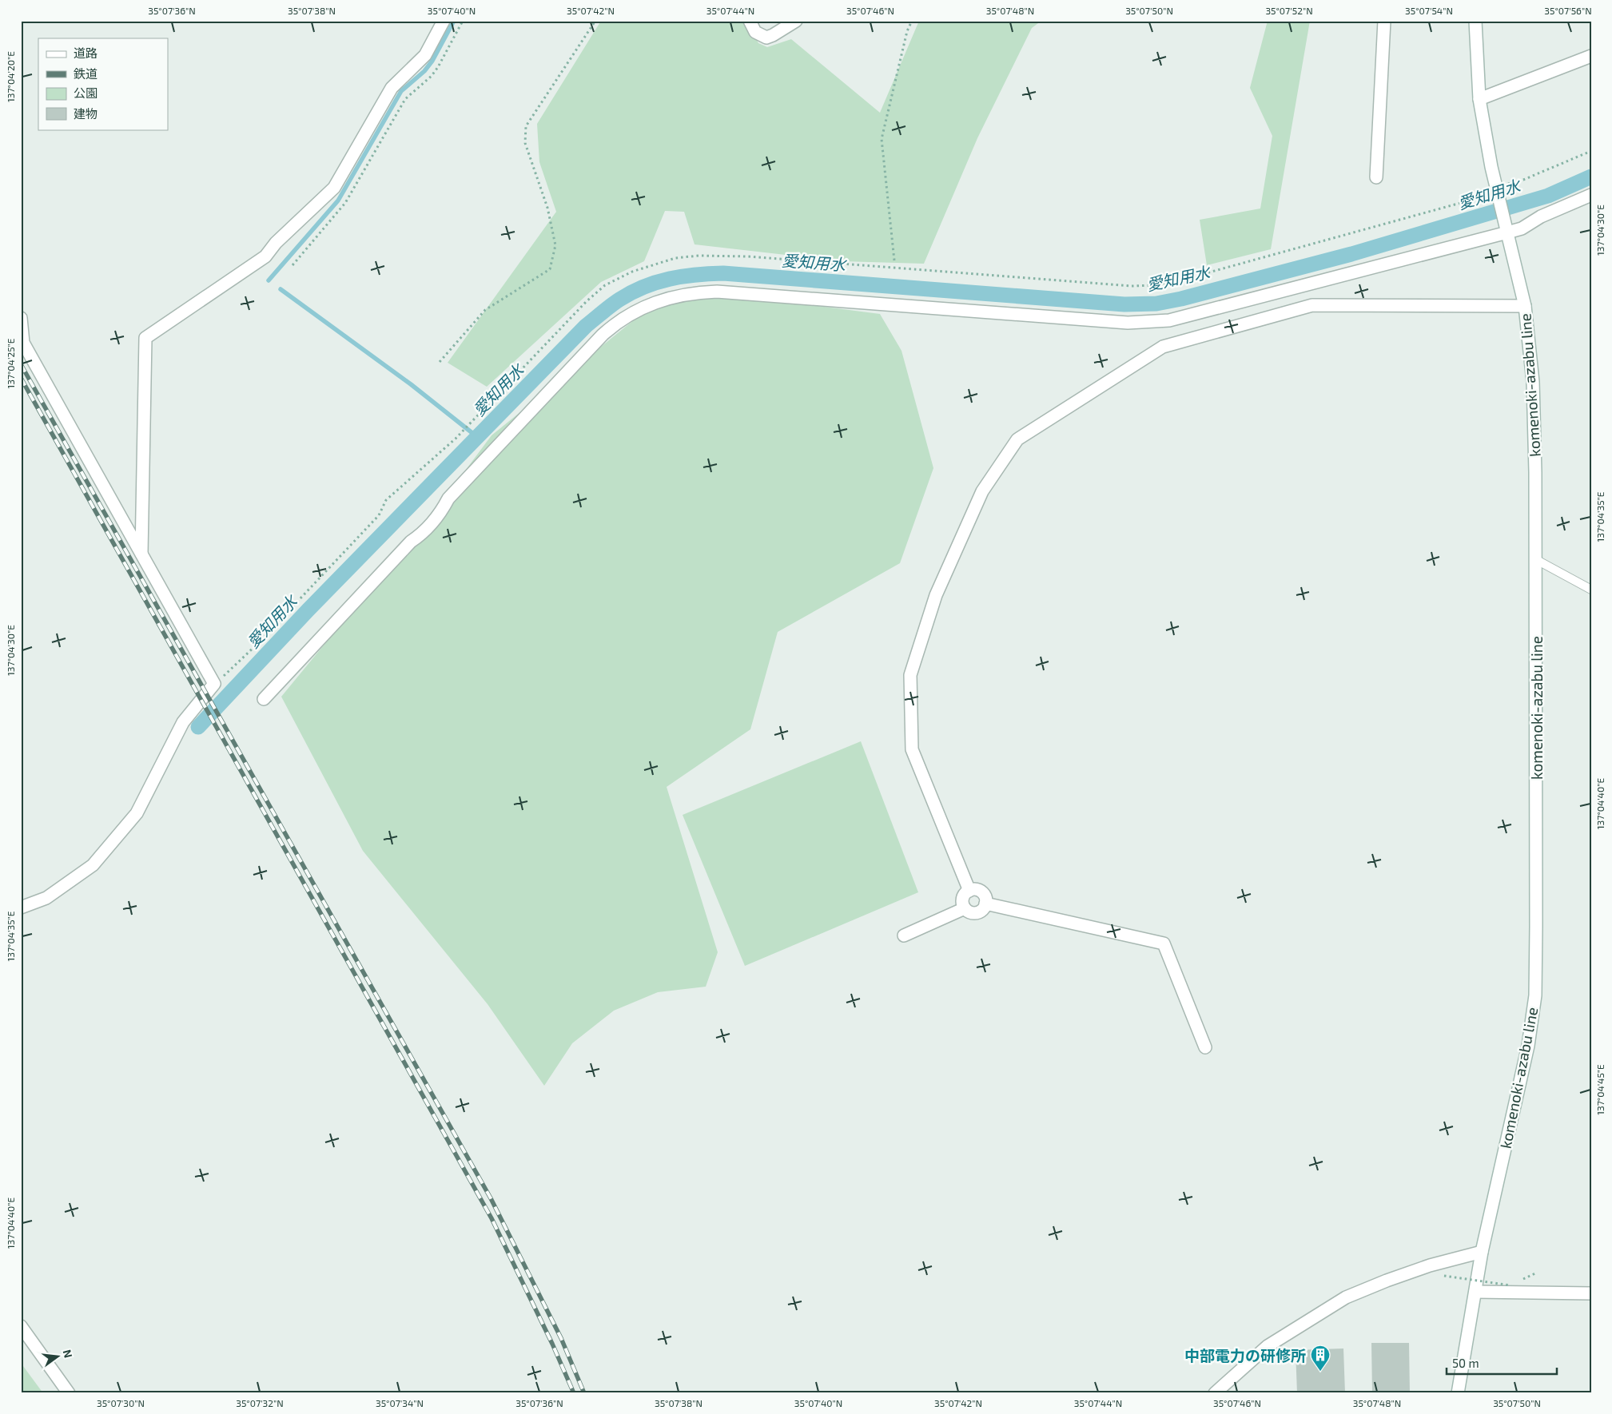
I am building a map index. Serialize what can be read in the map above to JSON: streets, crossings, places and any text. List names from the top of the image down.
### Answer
{
  "streets": {
    "street": ["komenoki-azabu line"]
  },
  "water": ["愛知用水"],
  "places": {
    "building": ["中部電力の研修所"]
  },
  "legend": [
    "道路",
    "鉄道",
    "公園",
    "建物"
  ],
  "scale_bar": "50 m",
  "north": "right",
  "coordinates": [
    "35°07'36\"N",
    "35°07'38\"N",
    "35°07'40\"N",
    "35°07'42\"N",
    "35°07'44\"N",
    "35°07'46\"N",
    "35°07'48\"N",
    "35°07'50\"N",
    "35°07'52\"N",
    "35°07'54\"N",
    "35°07'56\"N",
    "137°04'20\"E",
    "137°04'30\"E",
    "137°04'25\"E",
    "137°04'35\"E",
    "137°04'40\"E",
    "137°04'45\"E",
    "35°07'30\"N",
    "35°07'32\"N",
    "35°07'34\"N"
  ]
}
